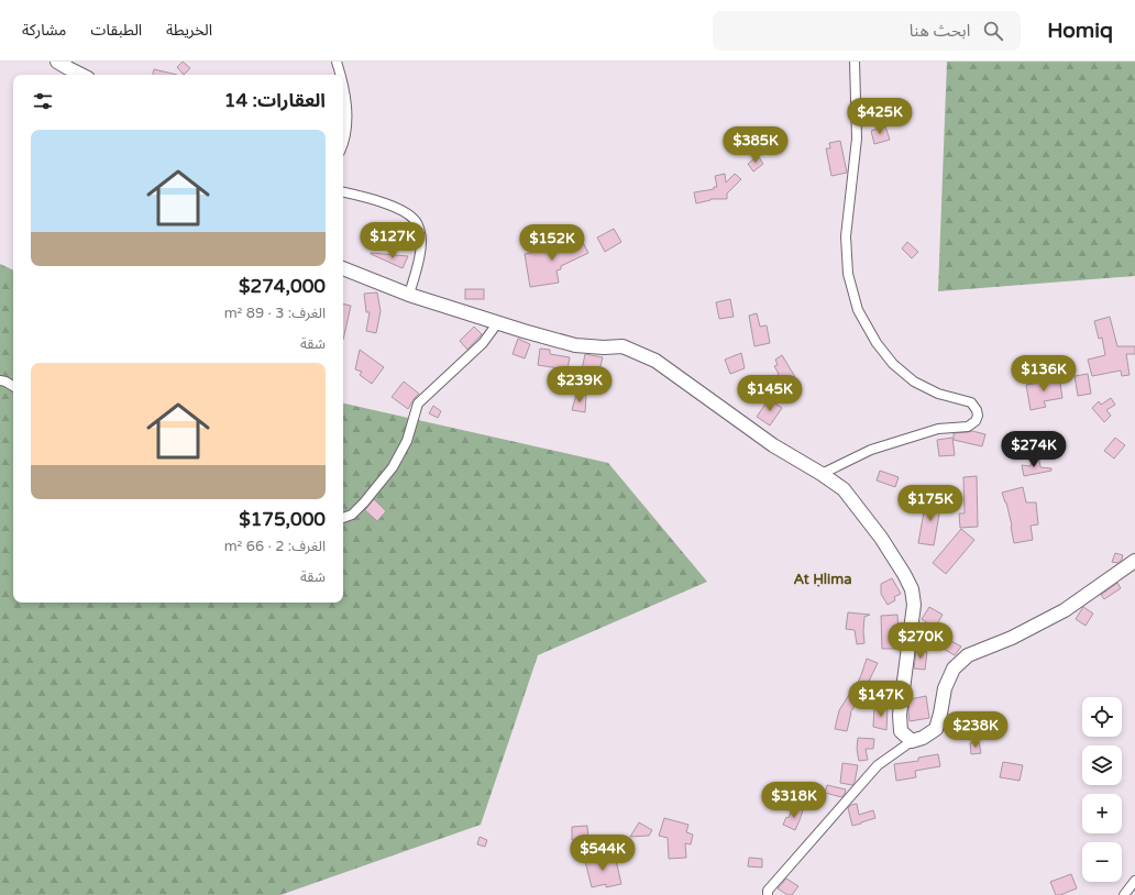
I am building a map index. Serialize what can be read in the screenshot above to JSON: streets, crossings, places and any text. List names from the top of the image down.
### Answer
{
  "districts": ["At Ḥlima"],
  "page": {
    "header": "Homiq",
    "search": "ابحث هنا",
    "nav": ["الخريطة", "الطبقات", "مشاركة"],
    "heading": "العقارات: 14",
    "price": [
      "$425K",
      "$385K",
      "$127K",
      "$152K",
      "$136K",
      "$239K",
      "$145K",
      "$274K",
      "$175K",
      "$270K",
      "$147K",
      "$238K",
      "$318K",
      "$544K"
    ],
    "list": [
      {
        "name": "$274,000",
        "note": "الغرف: 3 · 89 m² · شقة"
      },
      {
        "name": "$175,000",
        "note": "الغرف: 2 · 66 m² · شقة"
      }
    ],
    "map_buttons": ["+", "−"]
  }
}
